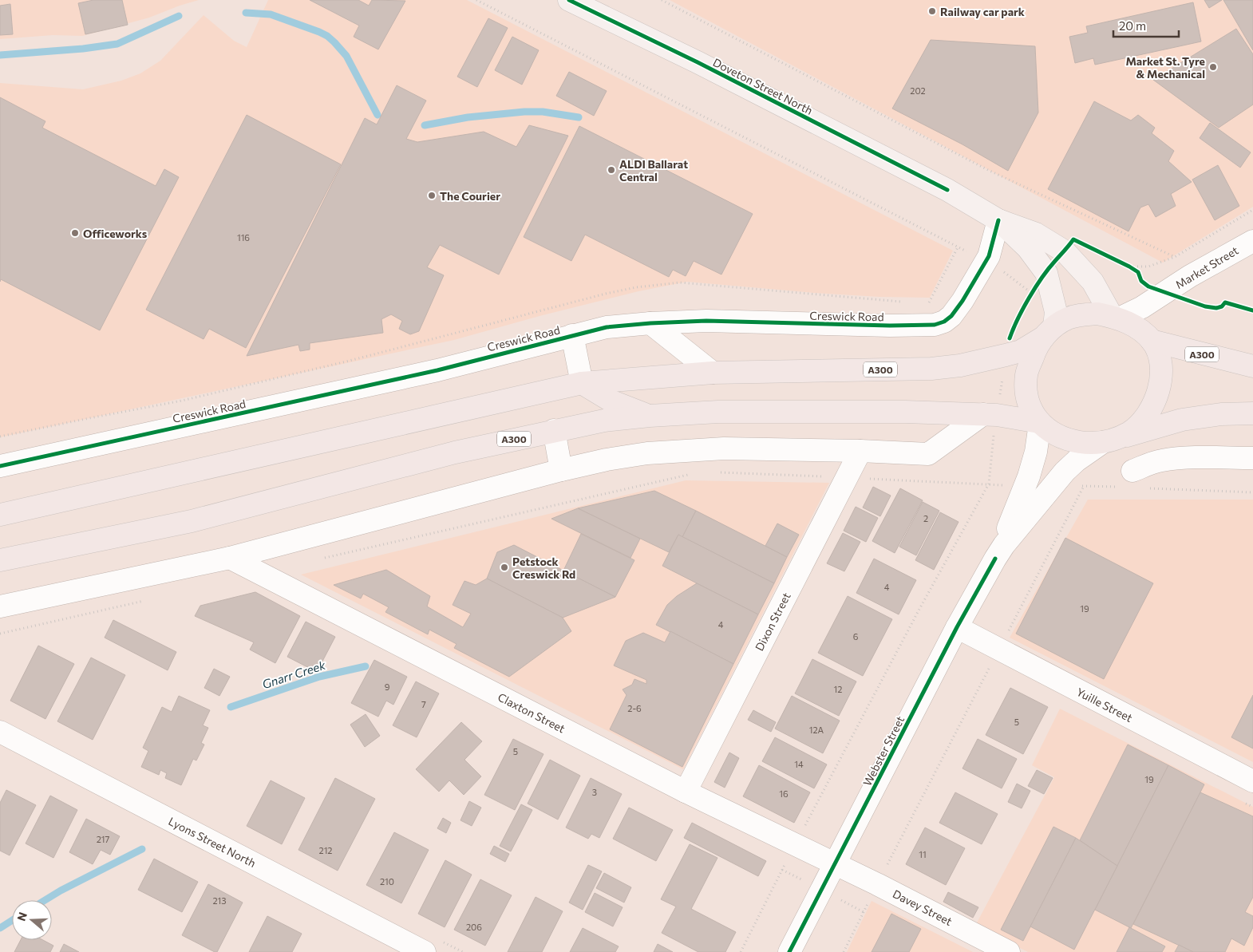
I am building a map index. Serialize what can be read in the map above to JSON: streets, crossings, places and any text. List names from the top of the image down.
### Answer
{
  "streets": {
    "highway": ["A300"],
    "main road": ["Doveton Street North"],
    "street": [
      "Market Street",
      "Creswick Road",
      "Dixon Street",
      "Yuille Street",
      "Claxton Street",
      "Webster Street",
      "Lyons Street North",
      "Davey Street"
    ]
  },
  "crossings": [
    ["Doveton Street North", "Market Street"],
    ["Doveton Street North", "Creswick Road"],
    ["Doveton Street North", "A300"],
    ["Doveton Street North", "Webster Street"],
    ["Market Street", "A300"],
    ["Market Street", "Webster Street"],
    ["Creswick Road", "A300"],
    ["A300", "Webster Street"],
    ["Dixon Street", "Claxton Street"],
    ["Yuille Street", "Webster Street"],
    ["Claxton Street", "Webster Street"],
    ["Claxton Street", "Davey Street"],
    ["Webster Street", "Davey Street"]
  ],
  "water": ["Gnarr Creek"],
  "places": [
    "Railway car park",
    "Market St. Tyre & Mechanical",
    "ALDI Ballarat Central",
    "The Courier",
    "Officeworks",
    "Petstock Creswick Rd"
  ],
  "house_numbers": [
    "202",
    "116",
    "2",
    "4",
    "19",
    "4",
    "6",
    "9",
    "12",
    "7",
    "2-6",
    "5",
    "12A",
    "5",
    "14",
    "19",
    "3",
    "16",
    "217",
    "212",
    "11",
    "210",
    "213",
    "206"
  ],
  "scale_bar": "20 m",
  "north": "left"
}
